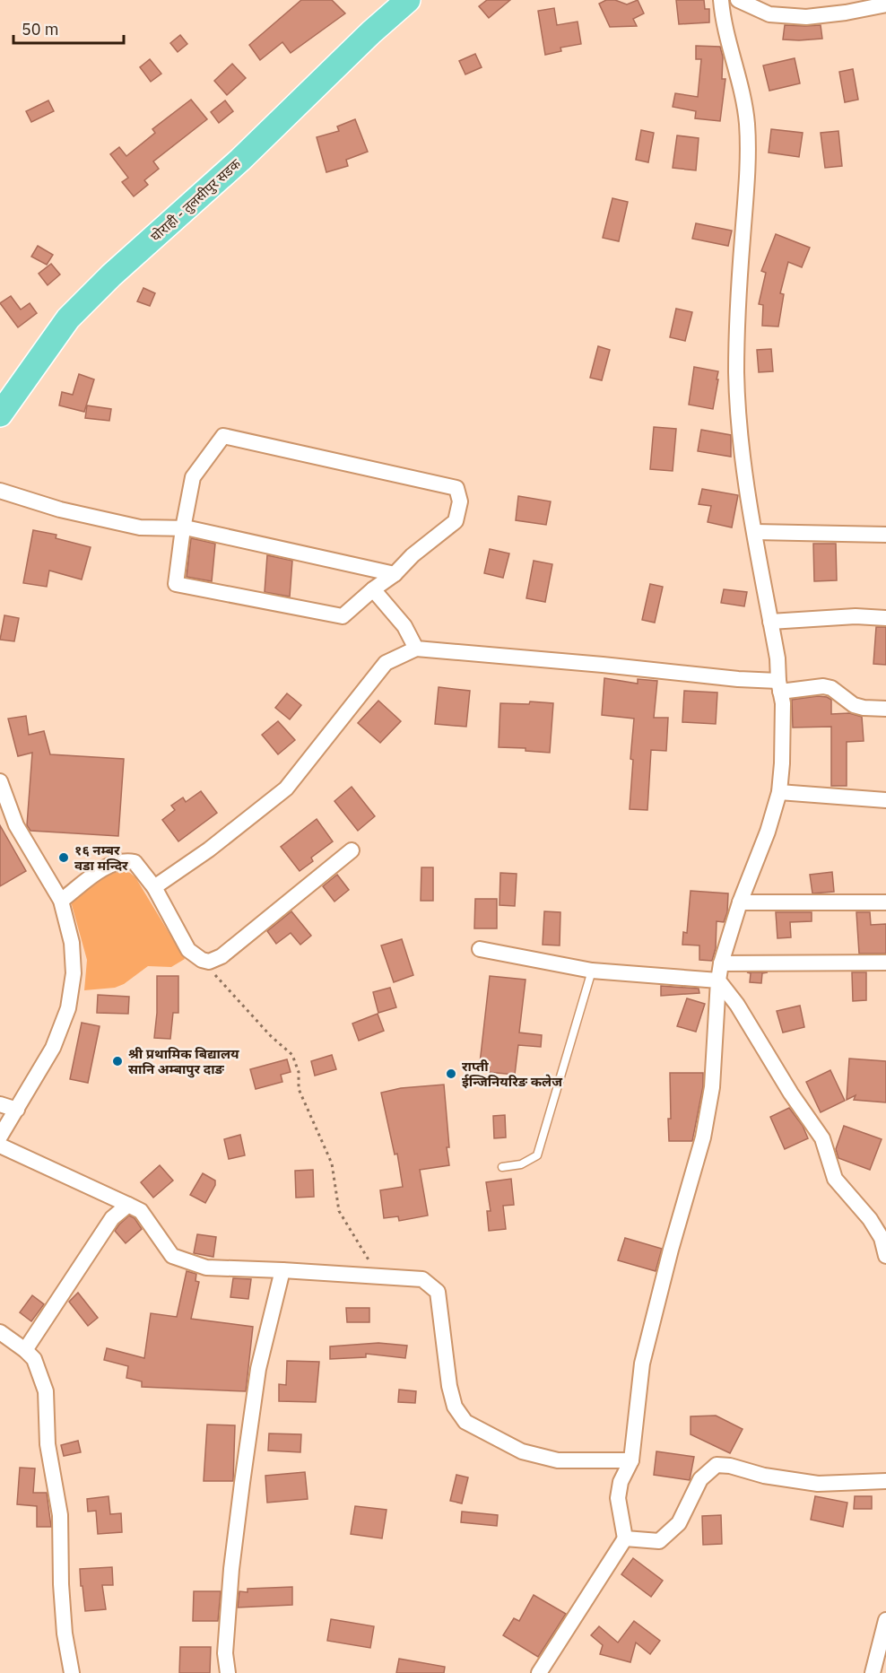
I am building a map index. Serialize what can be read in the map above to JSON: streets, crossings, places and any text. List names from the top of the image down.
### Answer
{
  "streets": {
    "main road": ["घोराही - तुलसीपुर सडक"]
  },
  "places": ["१६ नम्बर वडा मन्दिर", "श्री प्रथामिक बिद्यालय सानि अम्बापुर दाङ", "राप्ती ईन्जिनियरिङ कलेज"],
  "scale_bar": "50 m"
}
